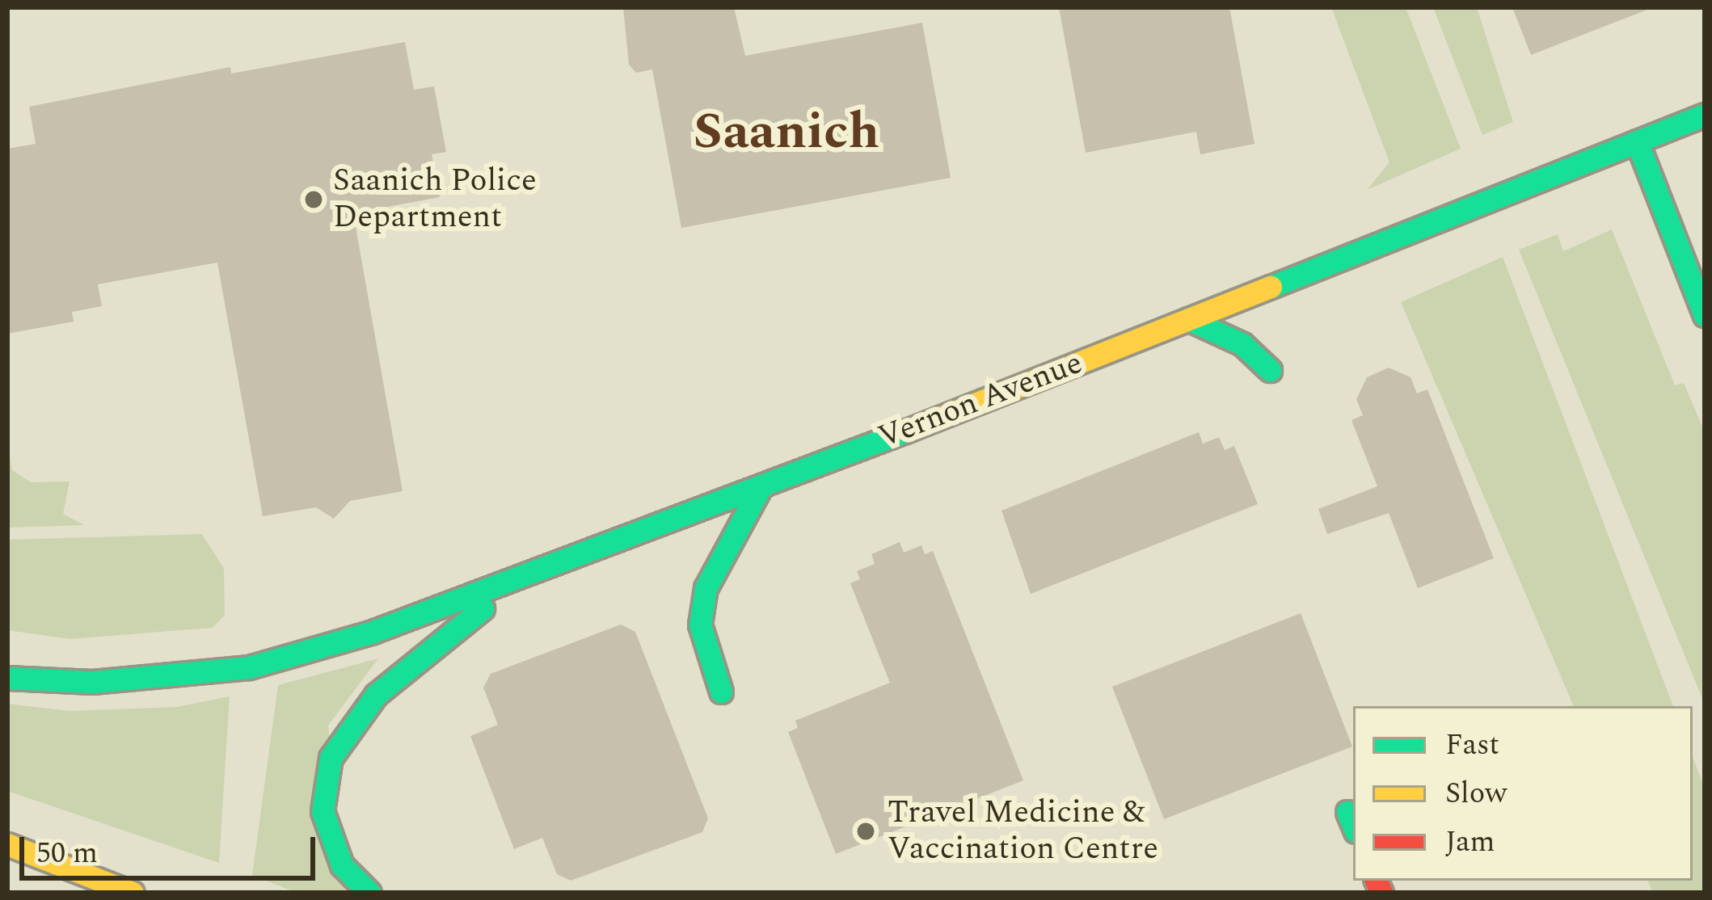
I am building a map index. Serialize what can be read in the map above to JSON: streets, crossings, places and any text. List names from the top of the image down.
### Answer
{
  "streets": {
    "main road": ["Vernon Avenue"]
  },
  "districts": ["Saanich"],
  "places": ["Saanich Police Department", "Travel Medicine & Vaccination Centre"],
  "legend": ["Fast", "Slow", "Jam"],
  "scale_bar": "50 m"
}
